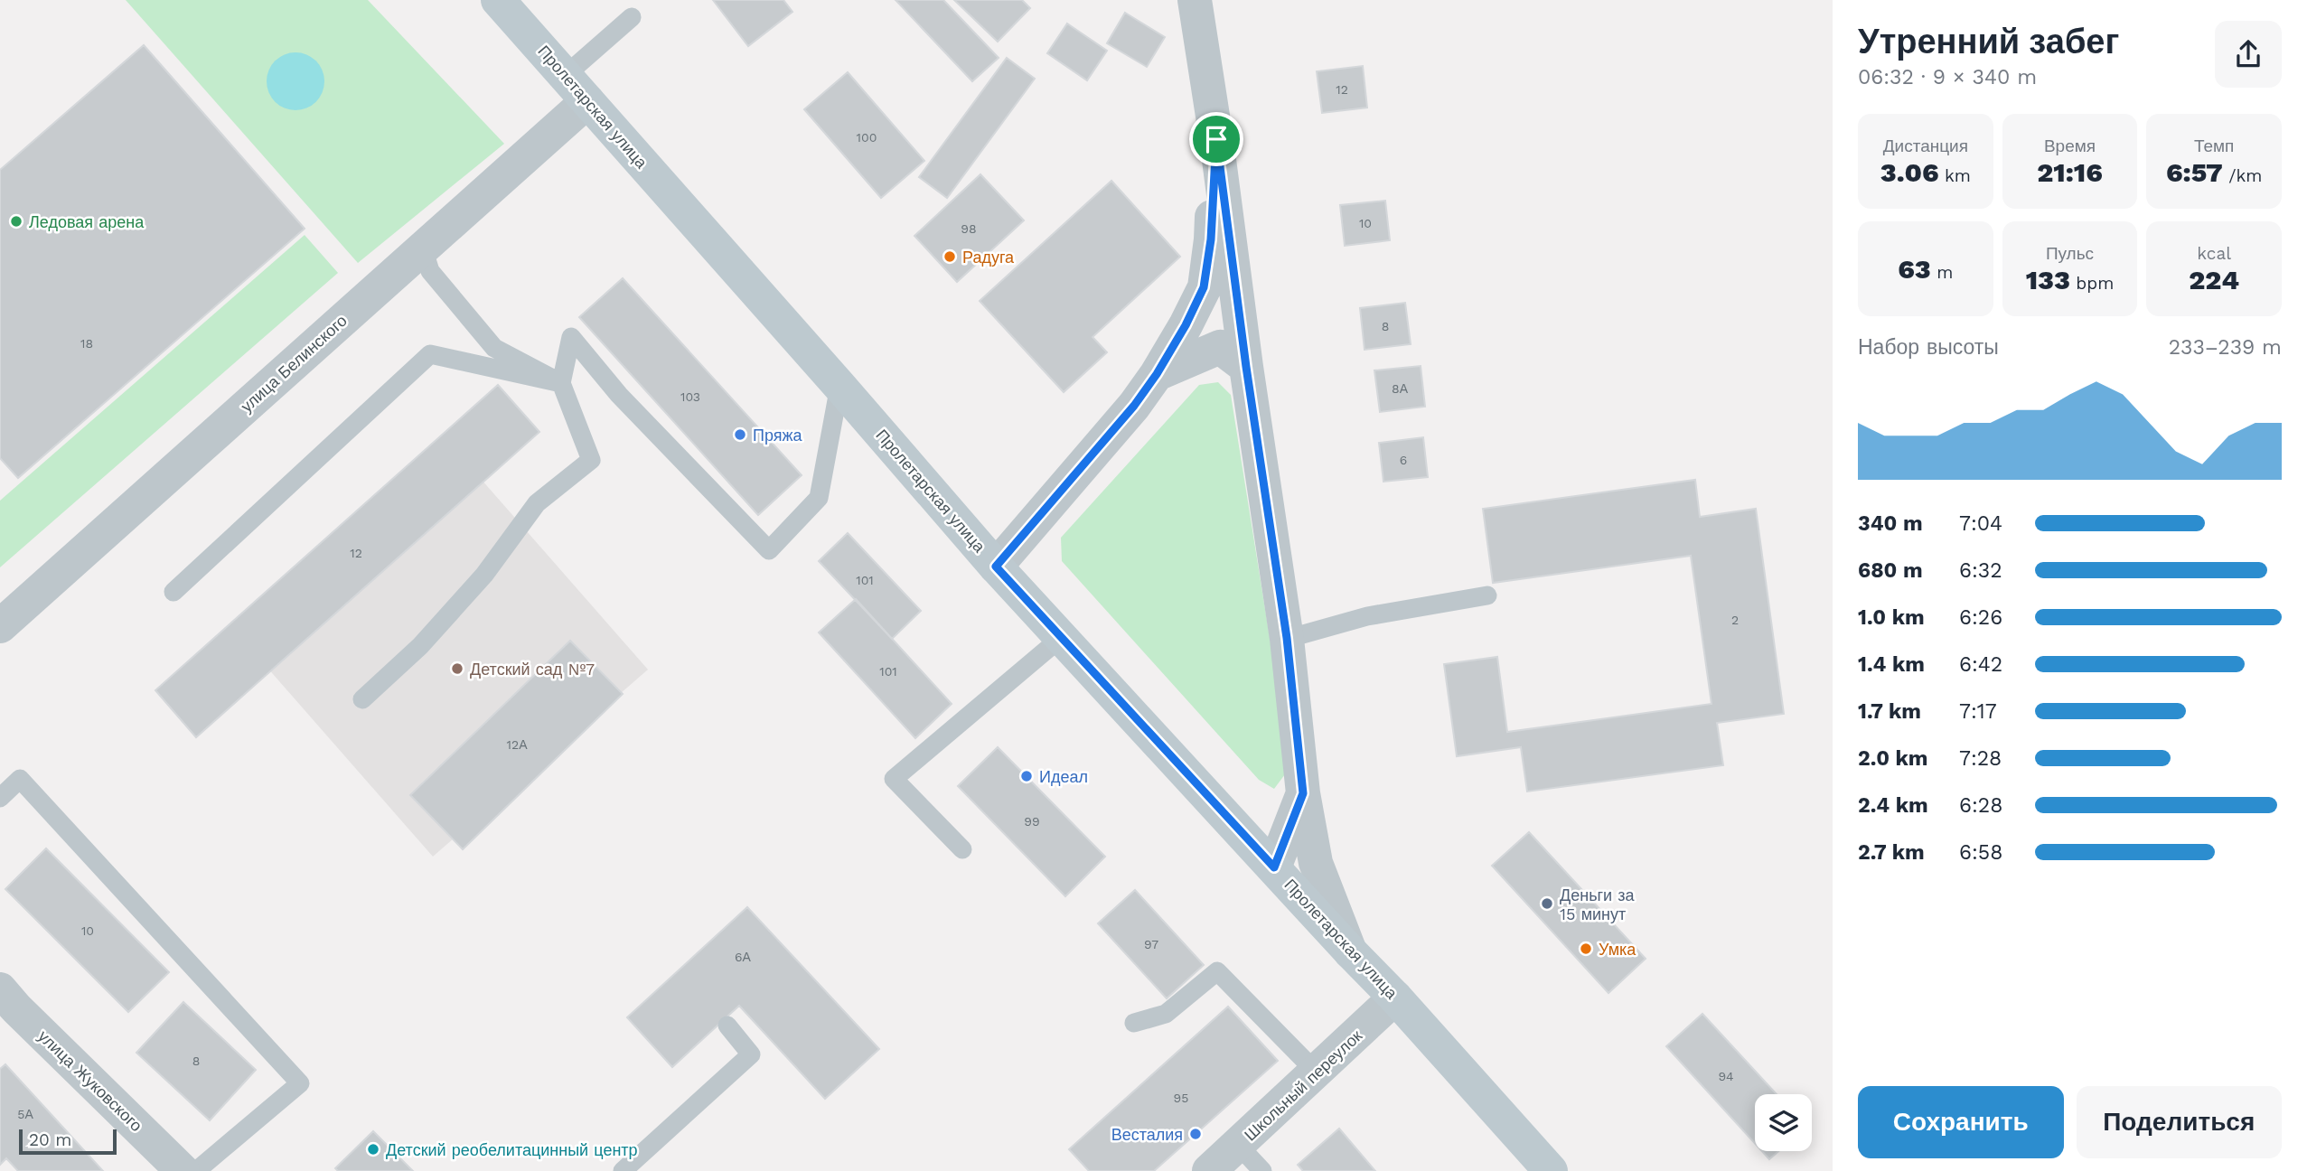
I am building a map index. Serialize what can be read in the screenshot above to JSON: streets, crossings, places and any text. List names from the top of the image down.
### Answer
{
  "streets": {
    "main road": ["Пролетарская улица"],
    "street": ["улица Белинского", "улица Жуковского", "Школьный переулок"]
  },
  "crossings": [
    ["Пролетарская улица", "улица Белинского"],
    ["Пролетарская улица", "Школьный переулок"]
  ],
  "places": [
    "Ледовая арена",
    "Радуга",
    "Пряжа",
    "Детский сад №7",
    "Идеал",
    "Деньги за 15 минут",
    "Умка",
    "Весталия",
    "Детский реобелитацинный центр"
  ],
  "house_numbers": [
    "12",
    "100",
    "10",
    "98",
    "8",
    "18",
    "8А",
    "103",
    "6",
    "12",
    "101",
    "2",
    "101",
    "12А",
    "99",
    "10",
    "97",
    "6А",
    "8",
    "94",
    "95",
    "5А"
  ],
  "scale_bar": "20 m",
  "page": {
    "heading": ["Утренний забег", "06:32 · 9 × 340 m"],
    "stats": [
      ["Дистанция", "3.06 km"],
      ["Время", "21:16"],
      ["Темп", "6:57 /km"],
      ["63 m"],
      ["Пульс", "133 bpm"],
      ["kcal", "224"]
    ],
    "chart": ["Набор высоты", "233–239 m"],
    "list": [
      {
        "name": "340 m",
        "note": "7:04"
      },
      {
        "name": "680 m",
        "note": "6:32"
      },
      {
        "name": "1.0 km",
        "note": "6:26"
      },
      {
        "name": "1.4 km",
        "note": "6:42"
      },
      {
        "name": "1.7 km",
        "note": "7:17"
      },
      {
        "name": "2.0 km",
        "note": "7:28"
      },
      {
        "name": "2.4 km",
        "note": "6:28"
      },
      {
        "name": "2.7 km",
        "note": "6:58"
      }
    ],
    "buttons": ["Сохранить", "Поделиться"],
    "scale": "20 m"
  }
}
